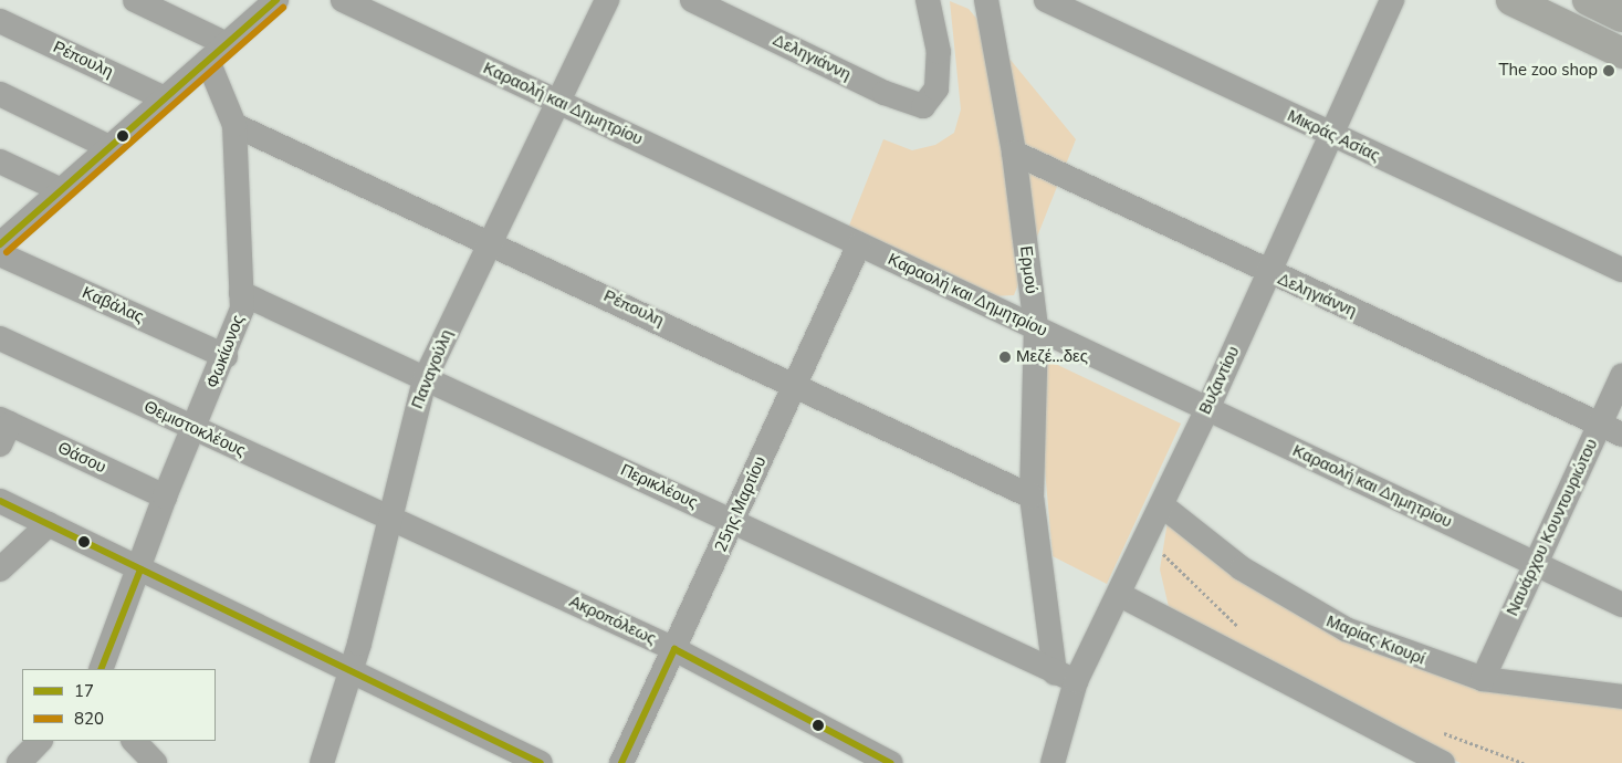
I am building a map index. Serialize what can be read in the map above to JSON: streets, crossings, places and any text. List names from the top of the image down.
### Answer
{
  "streets": {
    "street": [
      "Δεληγιάννη",
      "Ρέπουλη",
      "Καραολή και Δημητρίου",
      "Μικράς Ασίας",
      "Ερμού",
      "Καβάλας",
      "Φωκίωνος",
      "Παναγούλη",
      "Βυζαντίου",
      "Θεμιστοκλέους",
      "Θάσου",
      "Περικλέους",
      "25ης Μαρτίου",
      "Ναυάρχου Κουντουριώτου",
      "Ακροπόλεως",
      "Μαρίας Κιουρί"
    ]
  },
  "crossings": [
    ["Δεληγιάννη", "Ερμού"],
    ["Δεληγιάννη", "Βυζαντίου"],
    ["Δεληγιάννη", "Ναυάρχου Κουντουριώτου"],
    ["Ρέπουλη", "Ερμού"],
    ["Ρέπουλη", "Φωκίωνος"],
    ["Ρέπουλη", "Παναγούλη"],
    ["Ρέπουλη", "25ης Μαρτίου"],
    ["Καραολή και Δημητρίου", "Ερμού"],
    ["Καραολή και Δημητρίου", "Παναγούλη"],
    ["Καραολή και Δημητρίου", "Βυζαντίου"],
    ["Καραολή και Δημητρίου", "25ης Μαρτίου"],
    ["Καραολή και Δημητρίου", "Ναυάρχου Κουντουριώτου"],
    ["Μικράς Ασίας", "Βυζαντίου"],
    ["Ερμού", "Βυζαντίου"],
    ["Ερμού", "Περικλέους"],
    ["Καβάλας", "Φωκίωνος"],
    ["Φωκίωνος", "Θεμιστοκλέους"],
    ["Φωκίωνος", "Θάσου"],
    ["Φωκίωνος", "Περικλέους"],
    ["Παναγούλη", "Θεμιστοκλέους"],
    ["Παναγούλη", "Περικλέους"],
    ["Παναγούλη", "Ακροπόλεως"],
    ["Βυζαντίου", "Περικλέους"],
    ["Βυζαντίου", "Μαρίας Κιουρί"],
    ["Θεμιστοκλέους", "Ακροπόλεως"],
    ["Περικλέους", "25ης Μαρτίου"],
    ["25ης Μαρτίου", "Ακροπόλεως"],
    ["Ναυάρχου Κουντουριώτου", "Μαρίας Κιουρί"]
  ],
  "places": ["The zoo shop", "Μεζέ...δες"],
  "lines": ["transit line 17", "transit line 820"],
  "legend": ["17", "820"]
}
